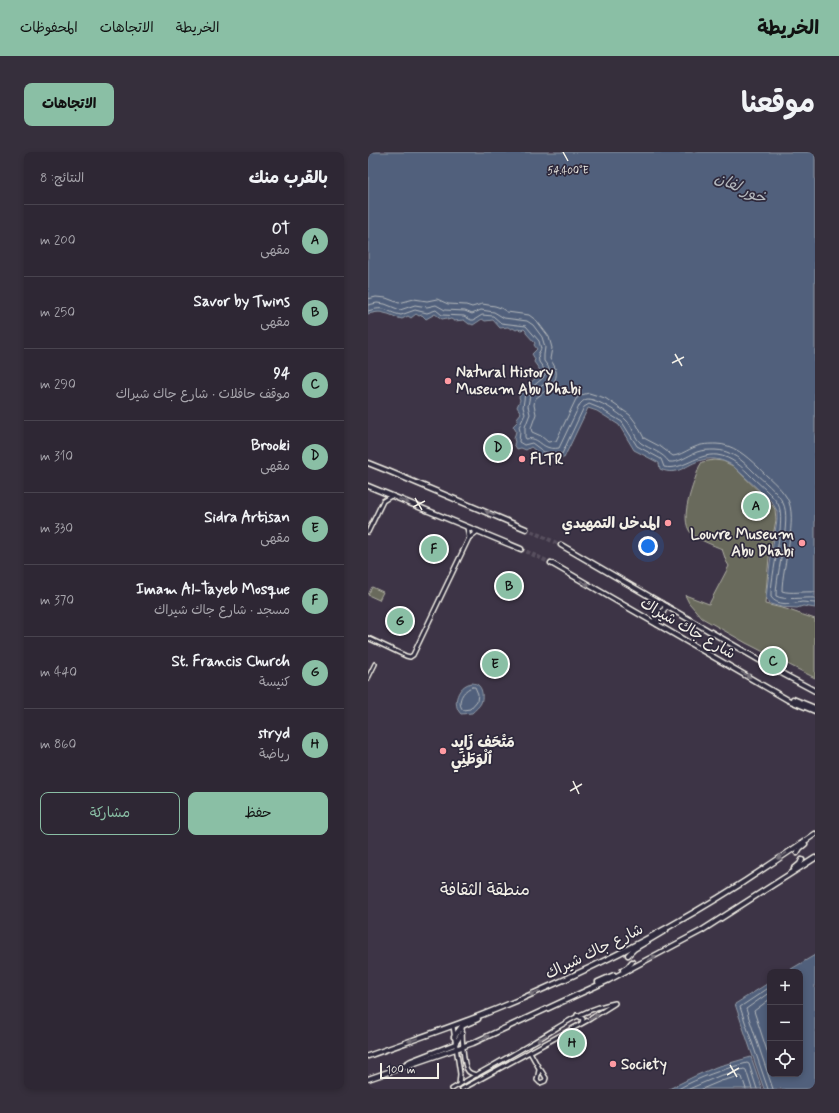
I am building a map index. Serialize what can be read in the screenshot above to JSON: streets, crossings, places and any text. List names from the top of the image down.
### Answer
{
  "streets": {
    "street": ["شارع جاك شيراك"]
  },
  "districts": ["منطقة الثقافة"],
  "water": ["خور لفان"],
  "places": [
    "Natural History Museum Abu Dhabi",
    "FLTR",
    "المدخل التمهيدي",
    "Louvre Museum Abu Dhabi",
    "مَتْحَف زَايِد ٱلْوَطَنِي",
    "Society"
  ],
  "scale_bar": "100 m",
  "page": {
    "header": "الخريطة",
    "nav": ["الخريطة", "الاتجاهات", "المحفوظات"],
    "title": "موقعنا",
    "buttons": [
      "الاتجاهات",
      ["حفظ", "مشاركة"]
    ],
    "heading": ["بالقرب منك", "النتائج: 8"],
    "list": [
      {
        "mark": "A",
        "name": "OT",
        "note": "مقهى",
        "value": "200 m"
      },
      {
        "mark": "B",
        "name": "Savor by Twins",
        "note": "مقهى",
        "value": "250 m"
      },
      {
        "mark": "C",
        "name": "94",
        "note": "موقف حافلات · شارع جاك شيراك",
        "value": "290 m"
      },
      {
        "mark": "D",
        "name": "Brooki",
        "note": "مقهى",
        "value": "310 m"
      },
      {
        "mark": "E",
        "name": "Sidra Artisan",
        "note": "مقهى",
        "value": "330 m"
      },
      {
        "mark": "F",
        "name": "Imam Al-Tayeb Mosque",
        "note": "مسجد · شارع جاك شيراك",
        "value": "370 m"
      },
      {
        "mark": "G",
        "name": "St. Francis Church",
        "note": "كنيسة",
        "value": "440 m"
      },
      {
        "mark": "H",
        "name": "stryd",
        "note": "رياضة",
        "value": "860 m"
      }
    ],
    "pins": [
      "D",
      "A",
      "F",
      "B",
      "G",
      "C",
      "E",
      "H"
    ],
    "map_buttons": ["+", "−"],
    "scale": "100 m"
  },
  "coordinates": ["54.400°E"]
}
